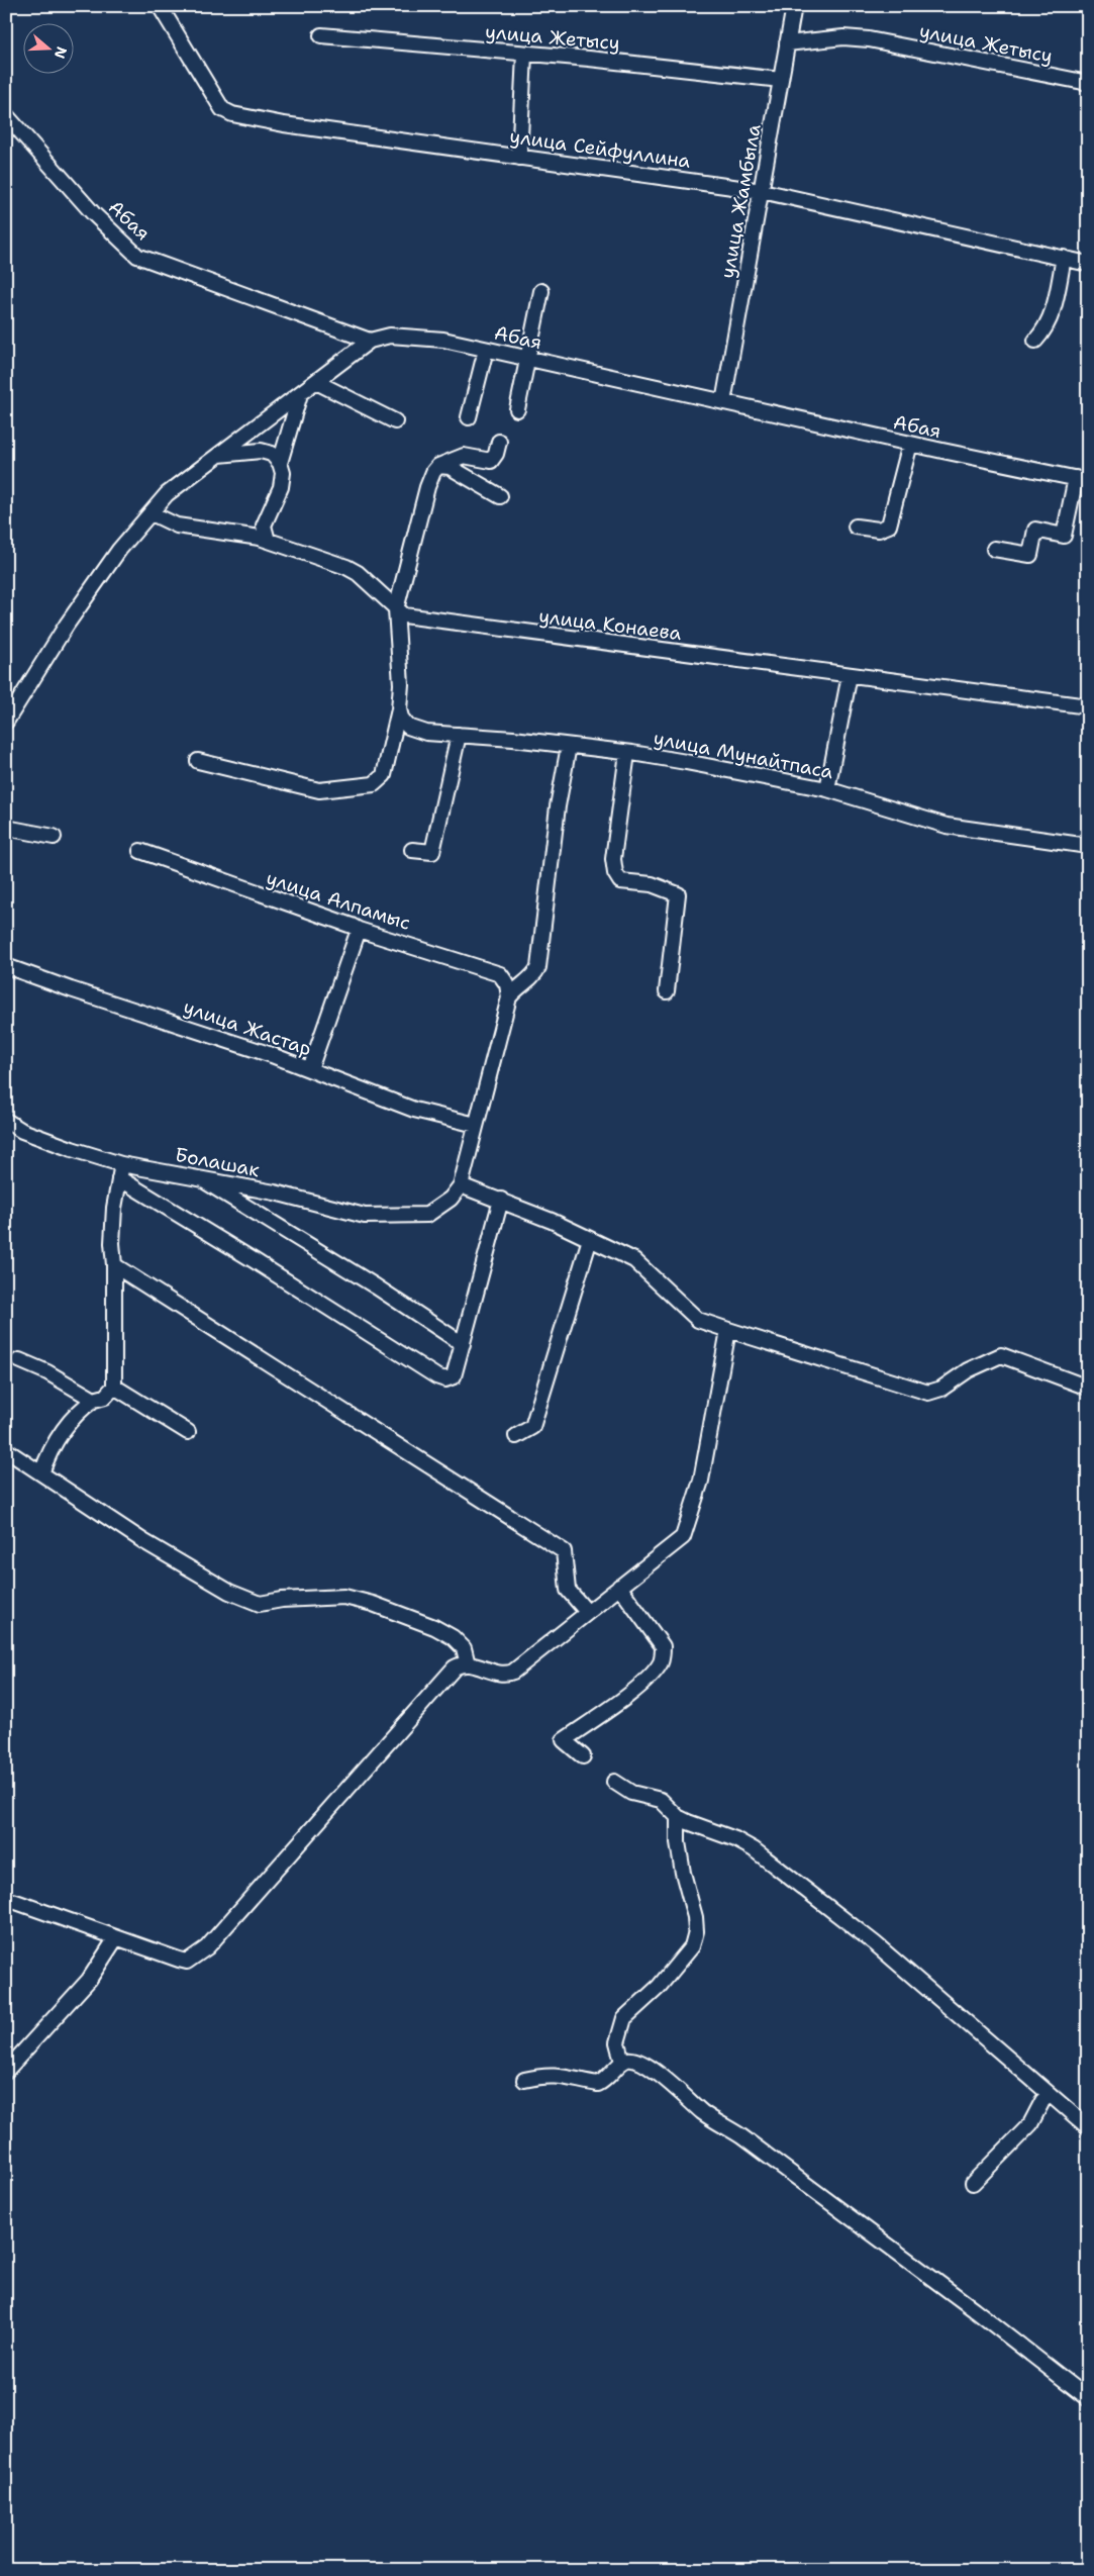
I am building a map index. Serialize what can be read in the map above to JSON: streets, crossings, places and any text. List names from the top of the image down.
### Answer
{
  "streets": {
    "street": [
      "улица Жетысу",
      "улица Сейфуллина",
      "улица Жамбыла",
      "Абая",
      "улица Конаева",
      "улица Мунайтпаса",
      "улица Алпамыс",
      "улица Жастар",
      "Болашак"
    ]
  },
  "crossings": [
    ["улица Жетысу", "улица Жамбыла"],
    ["улица Сейфуллина", "улица Жамбыла"],
    ["улица Жамбыла", "Абая"]
  ],
  "north": "right"
}
